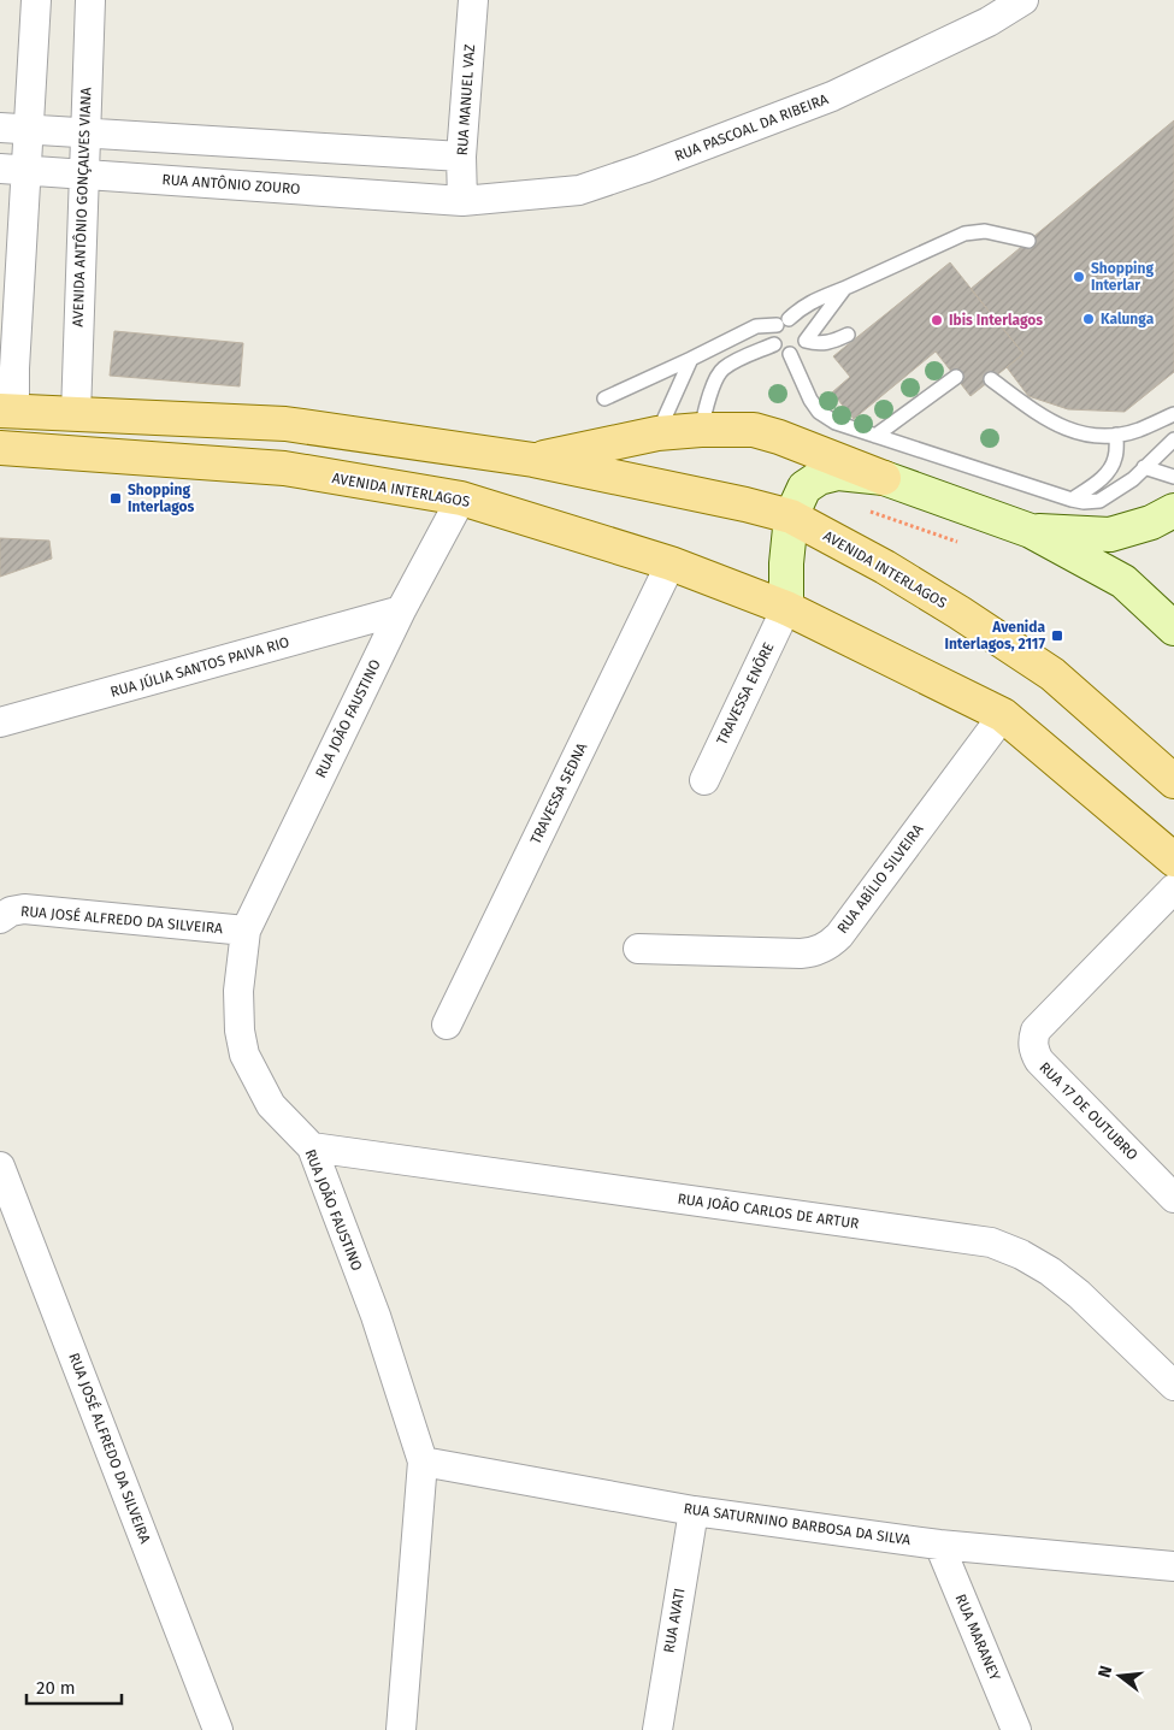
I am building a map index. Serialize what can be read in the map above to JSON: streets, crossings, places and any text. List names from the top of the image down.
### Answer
{
  "streets": {
    "main road": ["AVENIDA INTERLAGOS"],
    "street": [
      "RUA MANUEL VAZ",
      "RUA PASCOAL DA RIBEIRA",
      "RUA ANTÔNIO ZOURO",
      "AVENIDA ANTÔNIO GONÇALVES VIANA",
      "RUA JÚLIA SANTOS PAIVA RIO",
      "TRAVESSA ENÕRE",
      "RUA JOÃO FAUSTINO",
      "TRAVESSA SEDNA",
      "RUA ABÍLIO SILVEIRA",
      "RUA JOSÉ ALFREDO DA SILVEIRA",
      "RUA 17 DE OUTUBRO",
      "RUA JOÃO CARLOS DE ARTUR",
      "RUA SATURNINO BARBOSA DA SILVA",
      "RUA AVATI",
      "RUA MARANEY"
    ]
  },
  "crossings": [
    ["RUA MANUEL VAZ", "RUA PASCOAL DA RIBEIRA"],
    ["RUA MANUEL VAZ", "RUA ANTÔNIO ZOURO"],
    ["RUA PASCOAL DA RIBEIRA", "RUA ANTÔNIO ZOURO"],
    ["RUA ANTÔNIO ZOURO", "AVENIDA ANTÔNIO GONÇALVES VIANA"],
    ["AVENIDA ANTÔNIO GONÇALVES VIANA", "AVENIDA INTERLAGOS"],
    ["AVENIDA INTERLAGOS", "TRAVESSA ENÕRE"],
    ["AVENIDA INTERLAGOS", "RUA JOÃO FAUSTINO"],
    ["AVENIDA INTERLAGOS", "TRAVESSA SEDNA"],
    ["AVENIDA INTERLAGOS", "RUA ABÍLIO SILVEIRA"],
    ["RUA JÚLIA SANTOS PAIVA RIO", "RUA JOÃO FAUSTINO"],
    ["RUA JOÃO FAUSTINO", "RUA JOSÉ ALFREDO DA SILVEIRA"],
    ["RUA JOÃO FAUSTINO", "RUA JOÃO CARLOS DE ARTUR"],
    ["RUA JOÃO FAUSTINO", "RUA SATURNINO BARBOSA DA SILVA"],
    ["RUA SATURNINO BARBOSA DA SILVA", "RUA AVATI"],
    ["RUA SATURNINO BARBOSA DA SILVA", "RUA MARANEY"]
  ],
  "places": {
    "other": ["Shopping Interlar", "Kalunga", "Ibis Interlagos"],
    "transit": ["Shopping Interlagos", "Avenida Interlagos, 2117"]
  },
  "scale_bar": "20 m",
  "north": "left"
}
